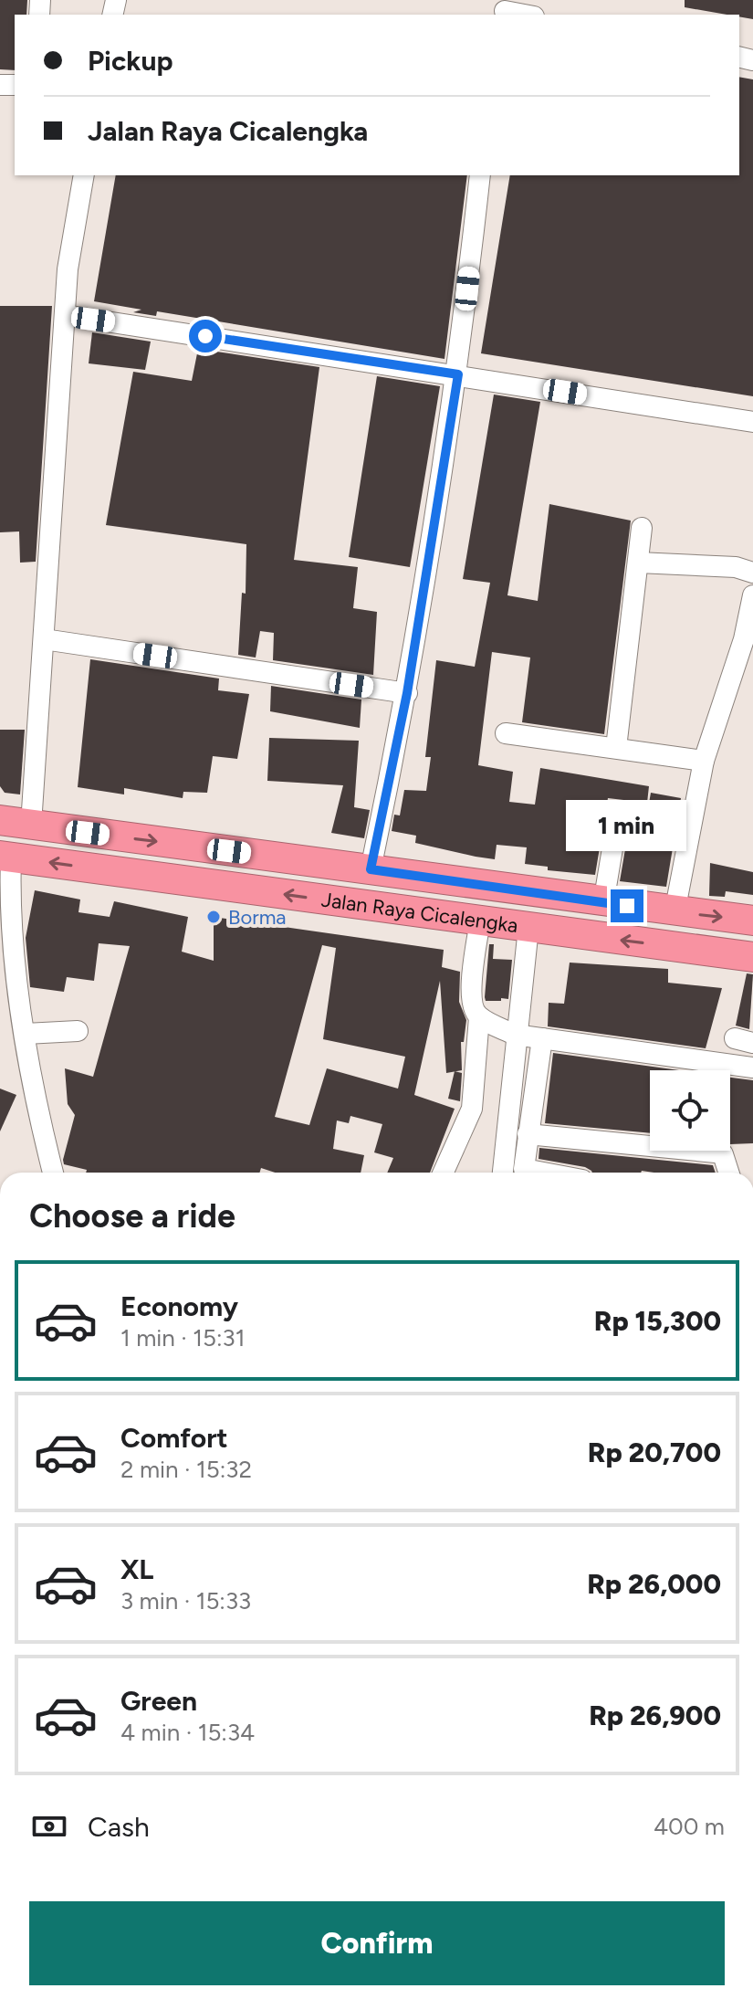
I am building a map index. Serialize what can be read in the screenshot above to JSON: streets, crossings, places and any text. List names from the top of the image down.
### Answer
{
  "streets": {
    "highway": ["Jalan Raya Cicalengka"]
  },
  "places": ["Borma"],
  "page": {
    "banner": ["Pickup", "Jalan Raya Cicalengka"],
    "bubble": "1 min",
    "heading": "Choose a ride",
    "list": [
      {
        "name": "Economy",
        "note": "1 min · 15:31",
        "value": "Rp 15,300"
      },
      {
        "name": "Comfort",
        "note": "2 min · 15:32",
        "value": "Rp 20,700"
      },
      {
        "name": "XL",
        "note": "3 min · 15:33",
        "value": "Rp 26,000"
      },
      {
        "name": "Green",
        "note": "4 min · 15:34",
        "value": "Rp 26,900"
      }
    ],
    "pay": ["Cash", "400 m"],
    "buttons": "Confirm"
  }
}
